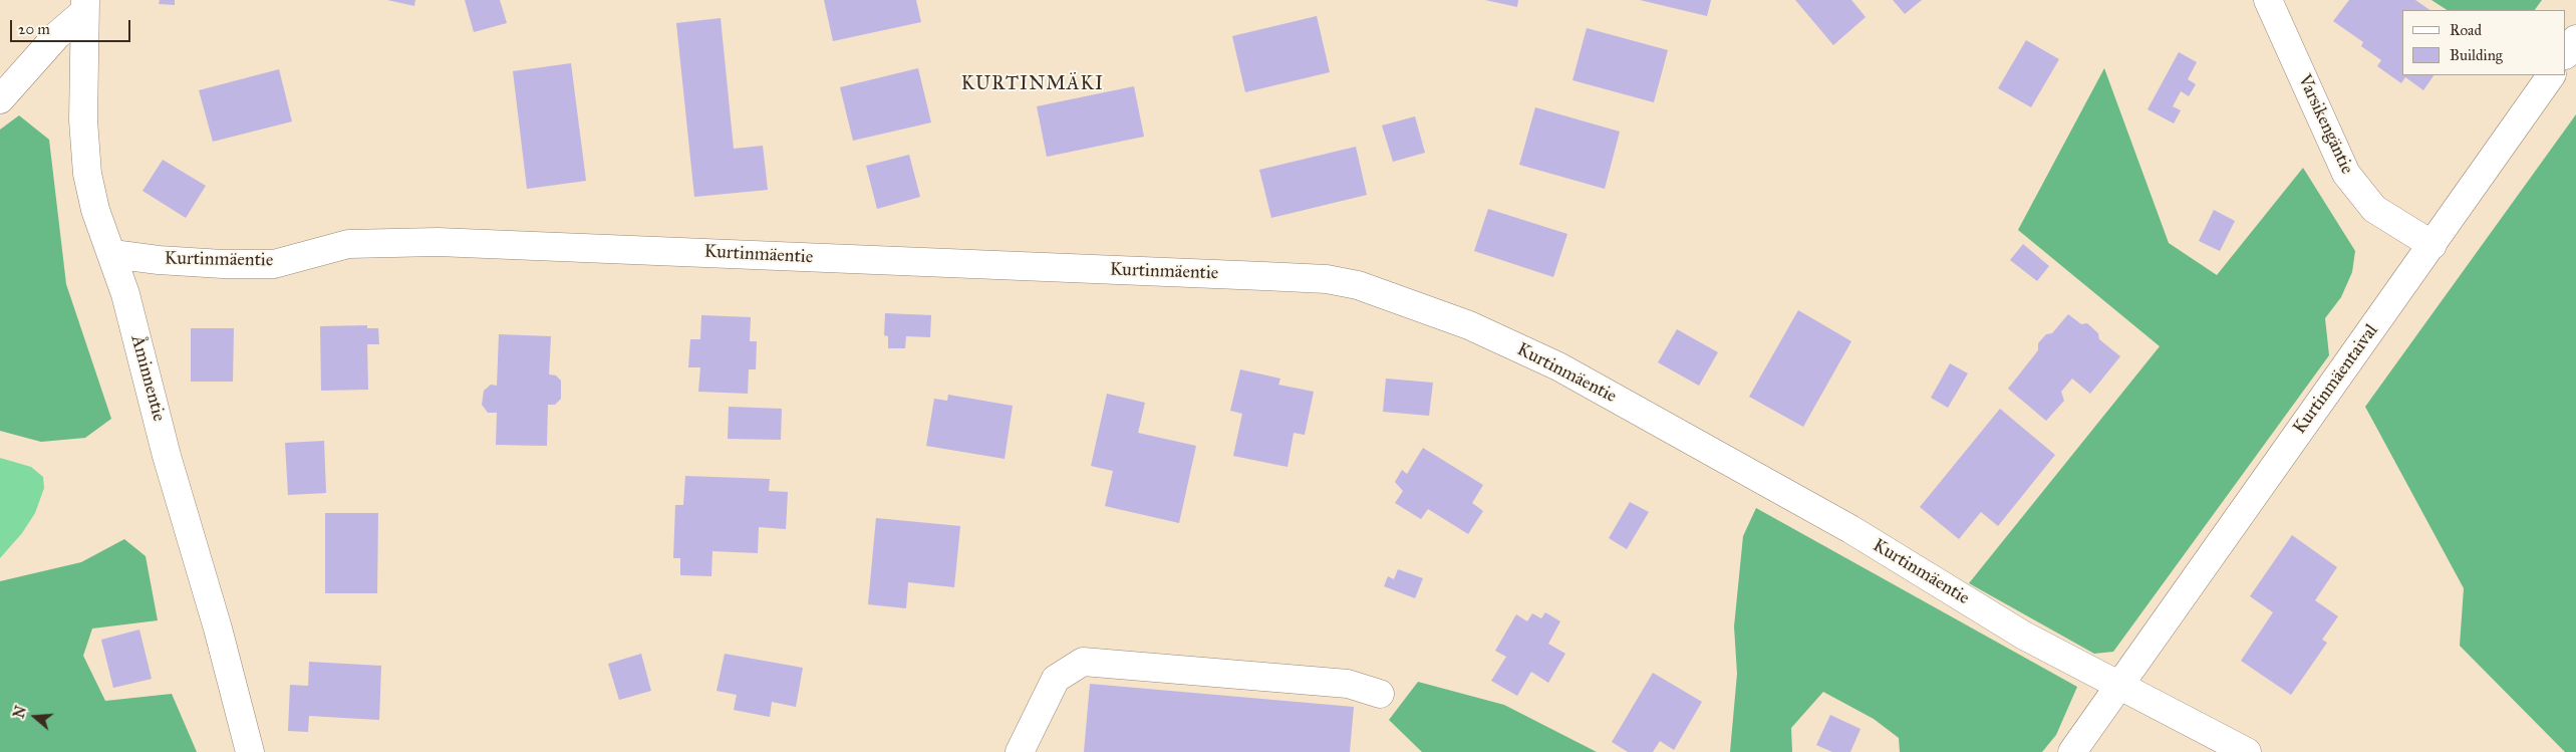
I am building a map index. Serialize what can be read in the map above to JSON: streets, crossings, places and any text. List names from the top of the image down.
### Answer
{
  "streets": {
    "street": [
      "Varsikengäntie",
      "Kurtinmäentie",
      "Åminnentie",
      "Kurtinmäentaival"
    ]
  },
  "crossings": [
    ["Varsikengäntie", "Kurtinmäentaival"],
    ["Kurtinmäentie", "Åminnentie"],
    ["Kurtinmäentie", "Kurtinmäentaival"]
  ],
  "districts": ["KURTINMÄKI"],
  "legend": ["Road", "Building"],
  "scale_bar": "20 m",
  "north": "left"
}
